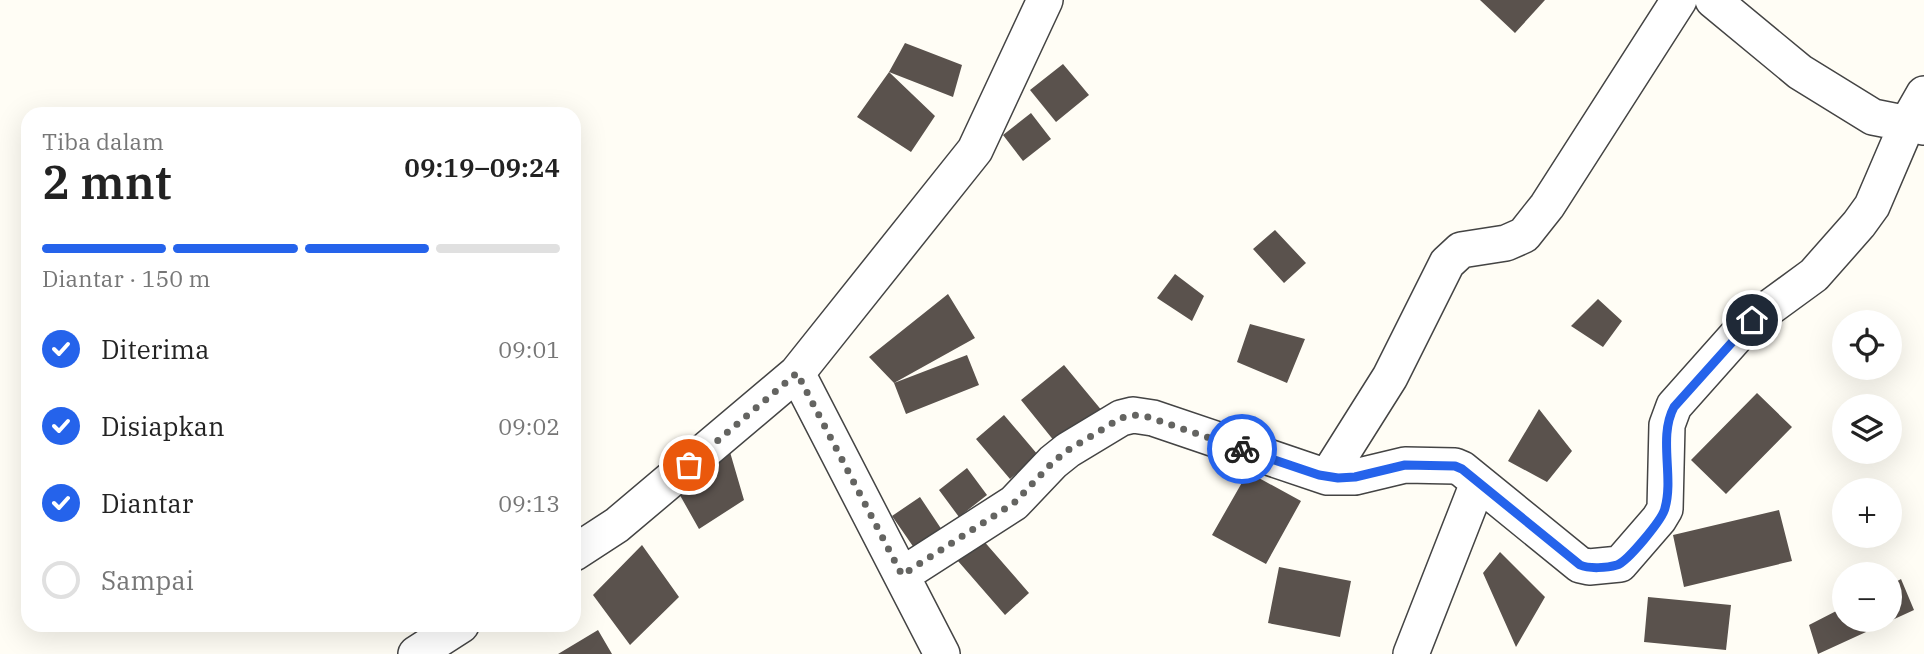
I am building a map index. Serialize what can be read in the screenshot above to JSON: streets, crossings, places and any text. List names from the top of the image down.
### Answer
{
  "page": {
    "heading": ["2 mnt", "Tiba dalam", "09:19–09:24"],
    "bar": "Diantar · 150 m",
    "map_buttons": ["+", "−"],
    "list": [
      ["Diterima", "09:01"],
      ["Disiapkan", "09:02"],
      ["Diantar", "09:13"],
      "Sampai"
    ]
  }
}
